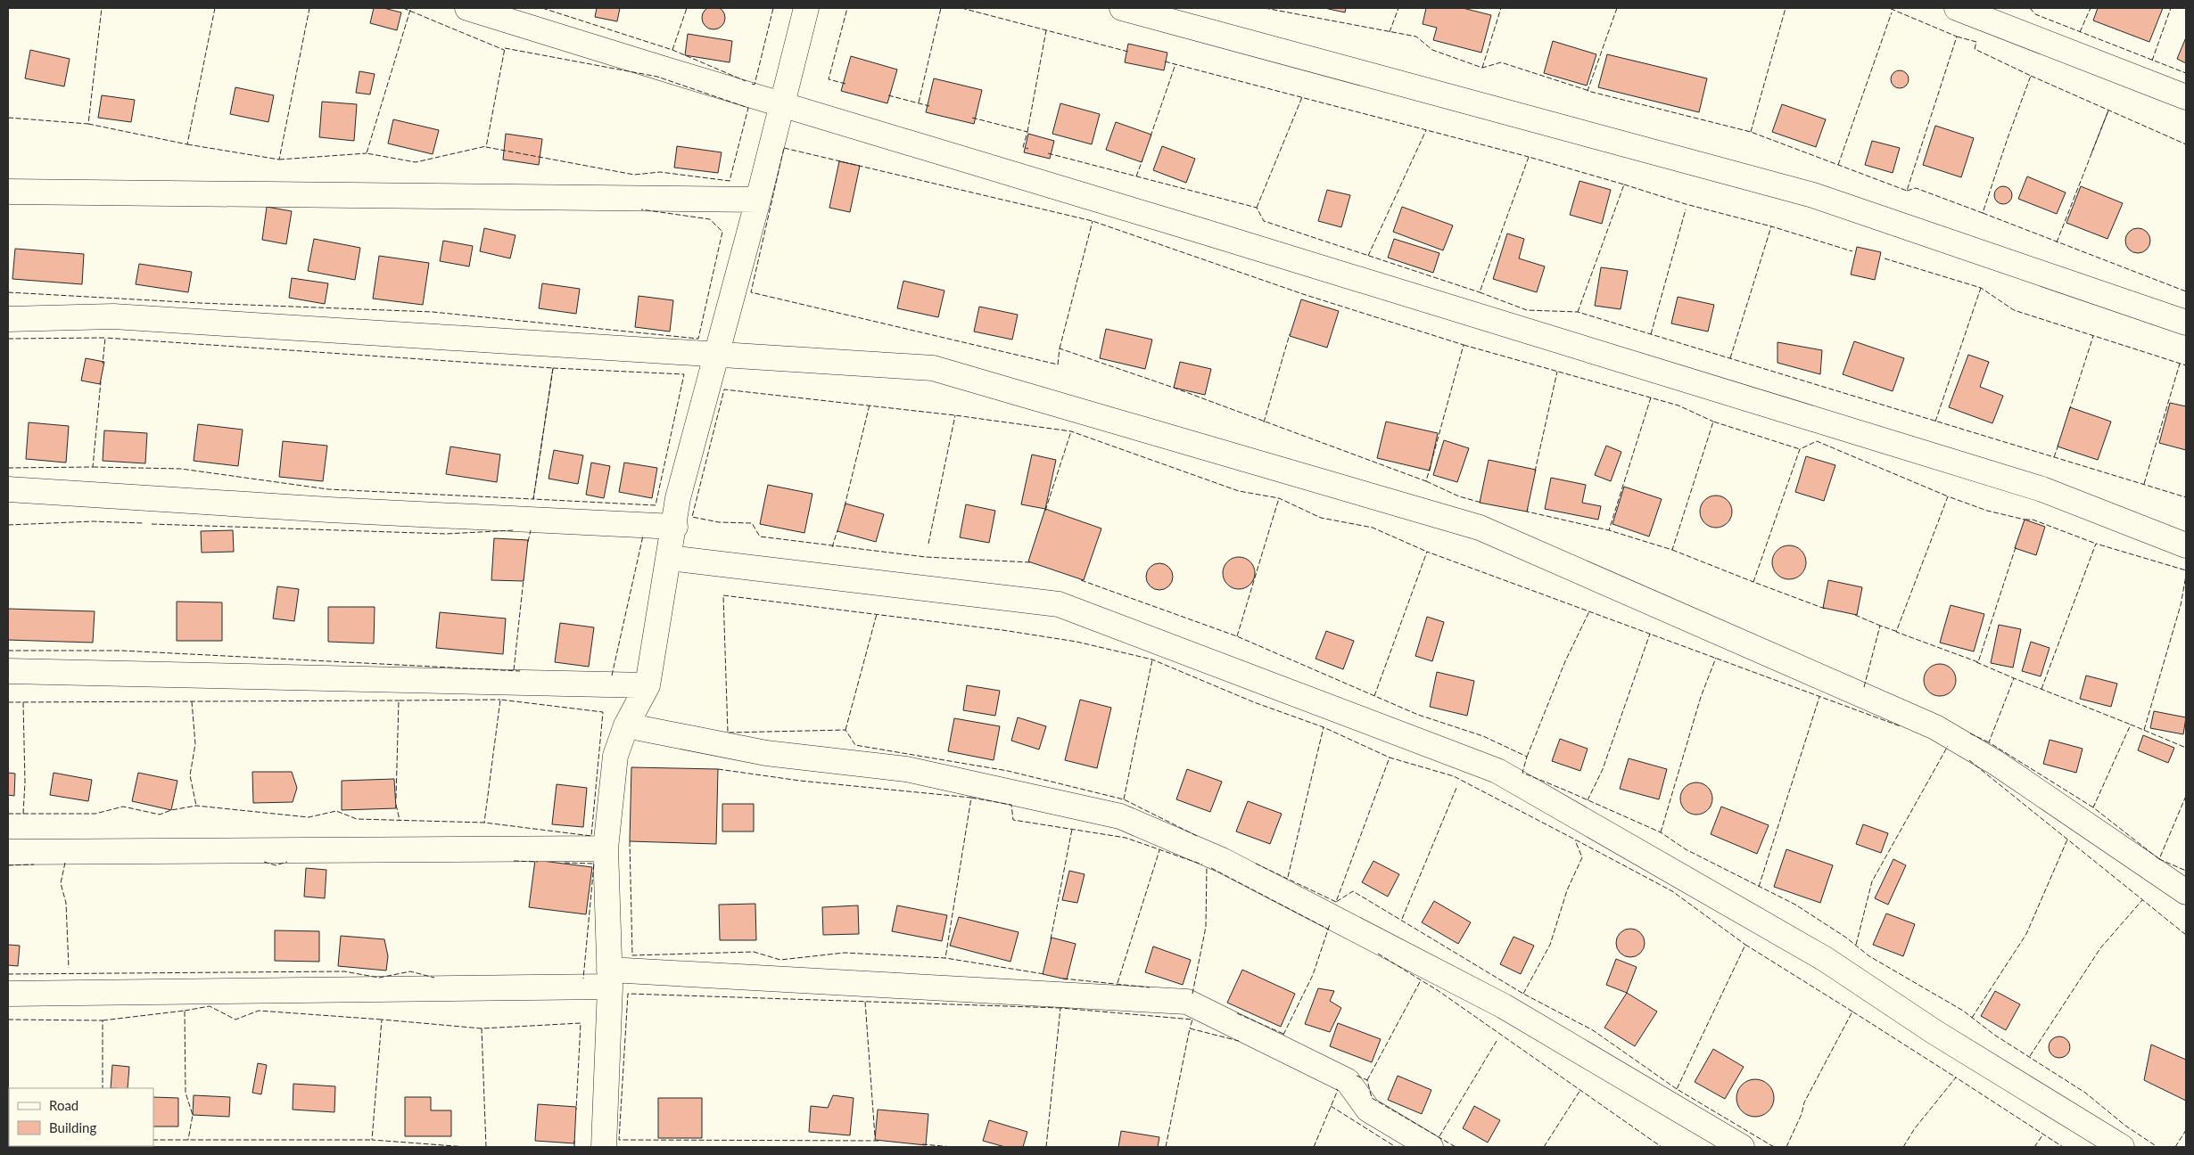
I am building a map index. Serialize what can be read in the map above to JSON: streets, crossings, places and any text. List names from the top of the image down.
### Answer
{
  "legend": ["Road", "Building"]
}
